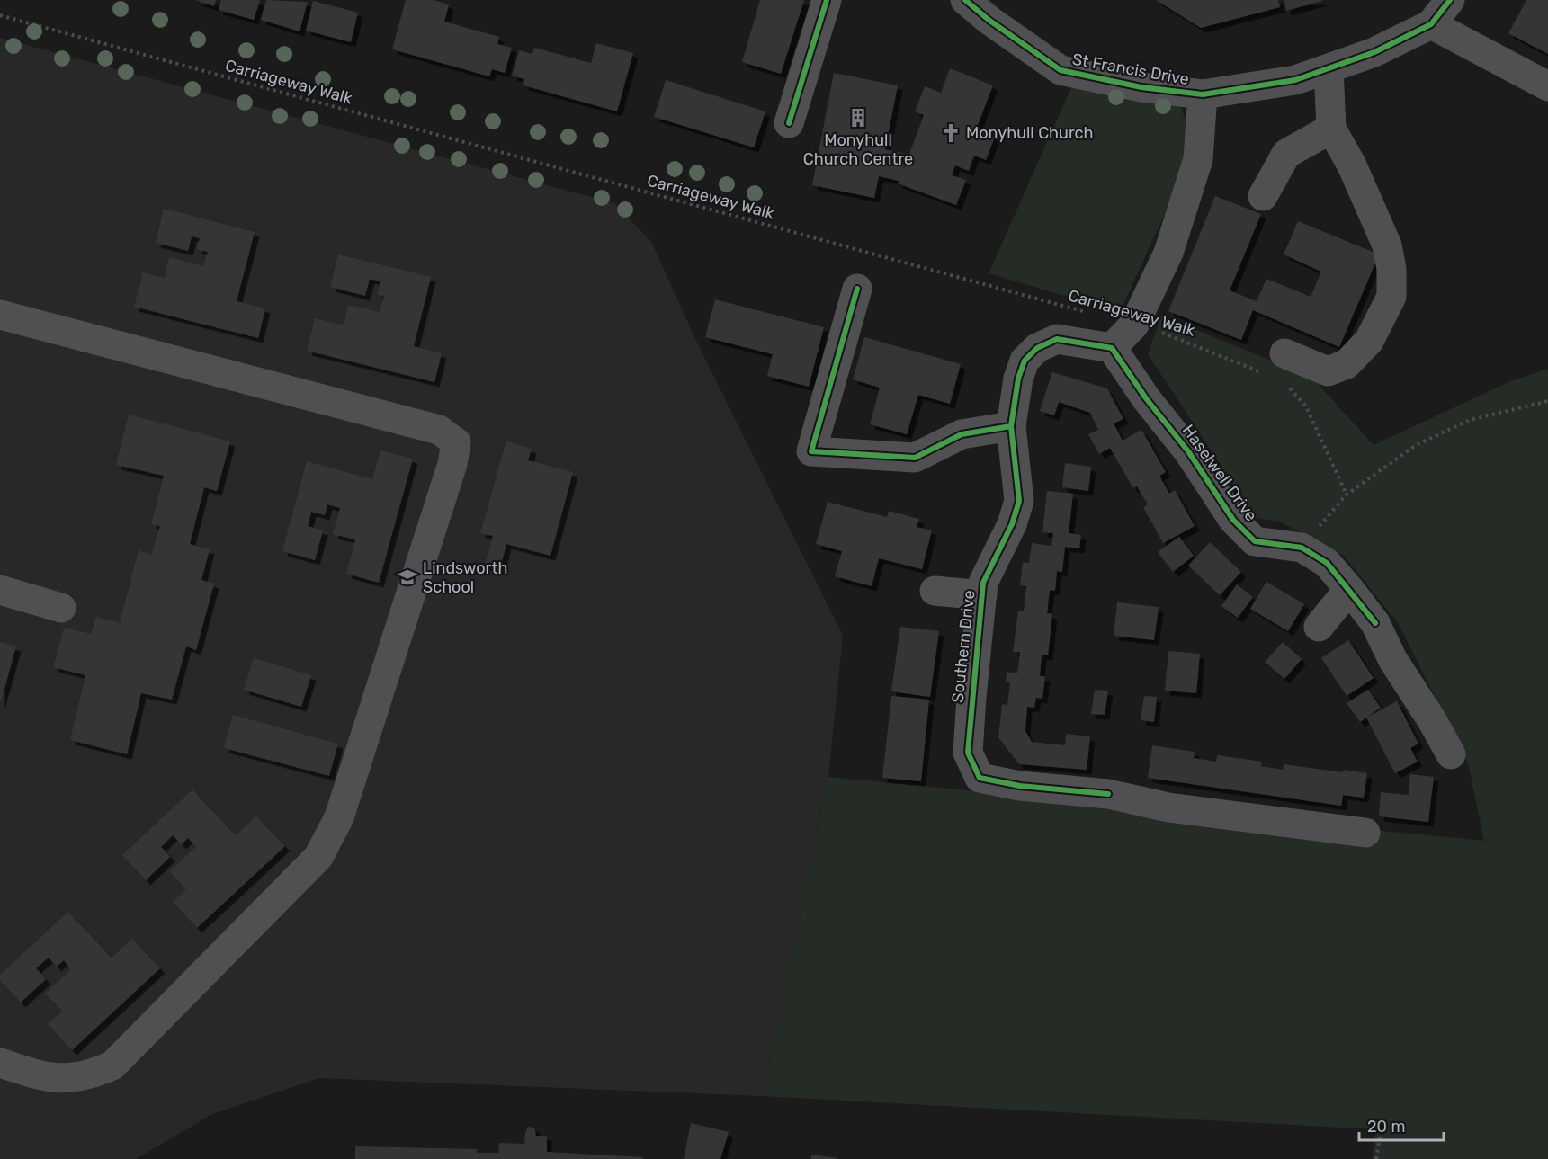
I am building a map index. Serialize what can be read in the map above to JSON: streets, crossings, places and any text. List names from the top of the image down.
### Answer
{
  "streets": {
    "street": ["St Francis Drive", "Haselwell Drive", "Southern Drive"],
    "path": ["Carriageway Walk"]
  },
  "crossings": [
    ["Haselwell Drive", "Southern Drive"]
  ],
  "places": {
    "building": ["Monyhull Church Centre"],
    "church": ["Monyhull Church"],
    "school or university": ["Lindsworth School"]
  },
  "scale_bar": "20 m"
}
